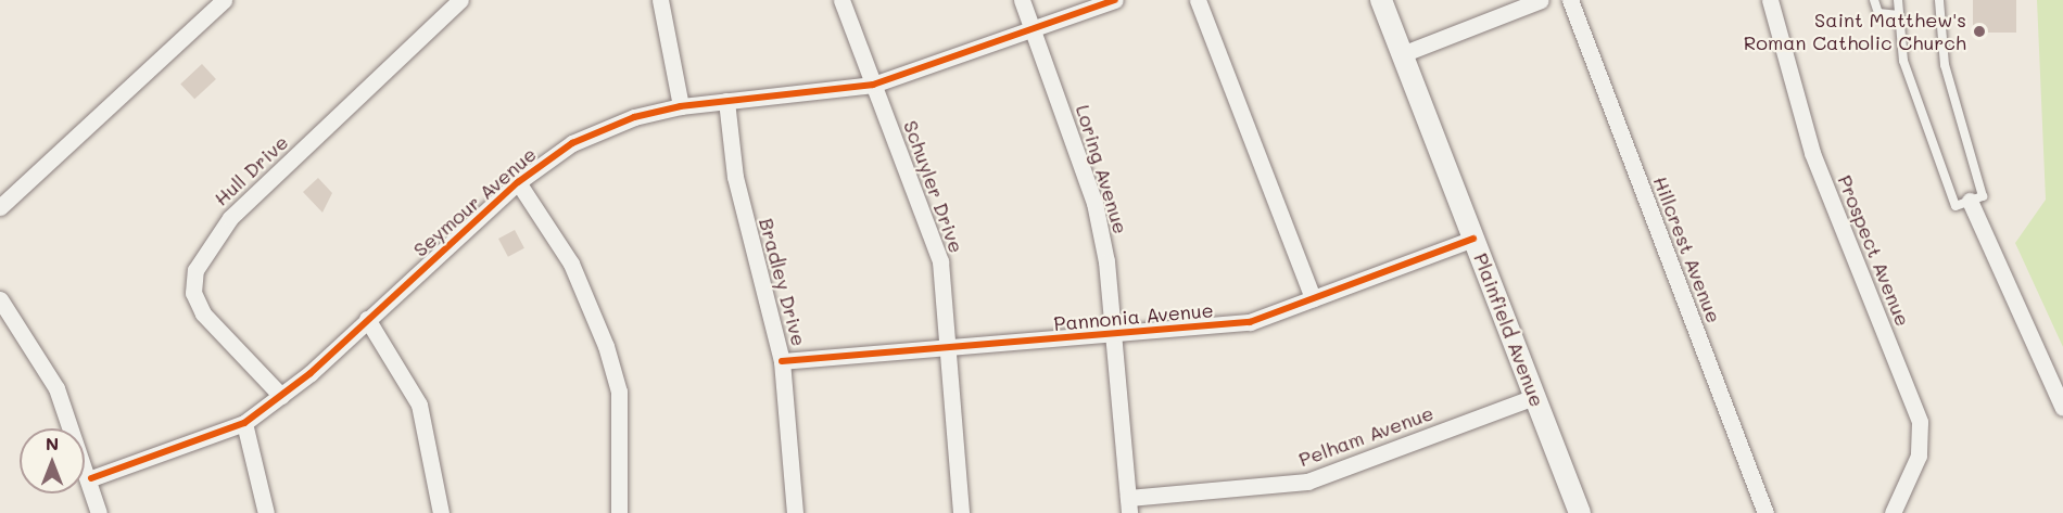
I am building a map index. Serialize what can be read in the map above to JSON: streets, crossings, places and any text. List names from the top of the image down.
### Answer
{
  "streets": {
    "street": [
      "Loring Avenue",
      "Hull Drive",
      "Schuyler Drive",
      "Seymour Avenue",
      "Hillcrest Avenue",
      "Prospect Avenue",
      "Bradley Drive",
      "Pannonia Avenue",
      "Plainfield Avenue",
      "Pelham Avenue"
    ]
  },
  "crossings": [
    ["Loring Avenue", "Seymour Avenue"],
    ["Loring Avenue", "Pannonia Avenue"],
    ["Loring Avenue", "Pelham Avenue"],
    ["Hull Drive", "Seymour Avenue"],
    ["Schuyler Drive", "Seymour Avenue"],
    ["Schuyler Drive", "Pannonia Avenue"],
    ["Seymour Avenue", "Bradley Drive"],
    ["Bradley Drive", "Pannonia Avenue"],
    ["Pannonia Avenue", "Plainfield Avenue"],
    ["Plainfield Avenue", "Pelham Avenue"]
  ],
  "places": ["Saint Matthew's Roman Catholic Church"],
  "north": "top"
}
